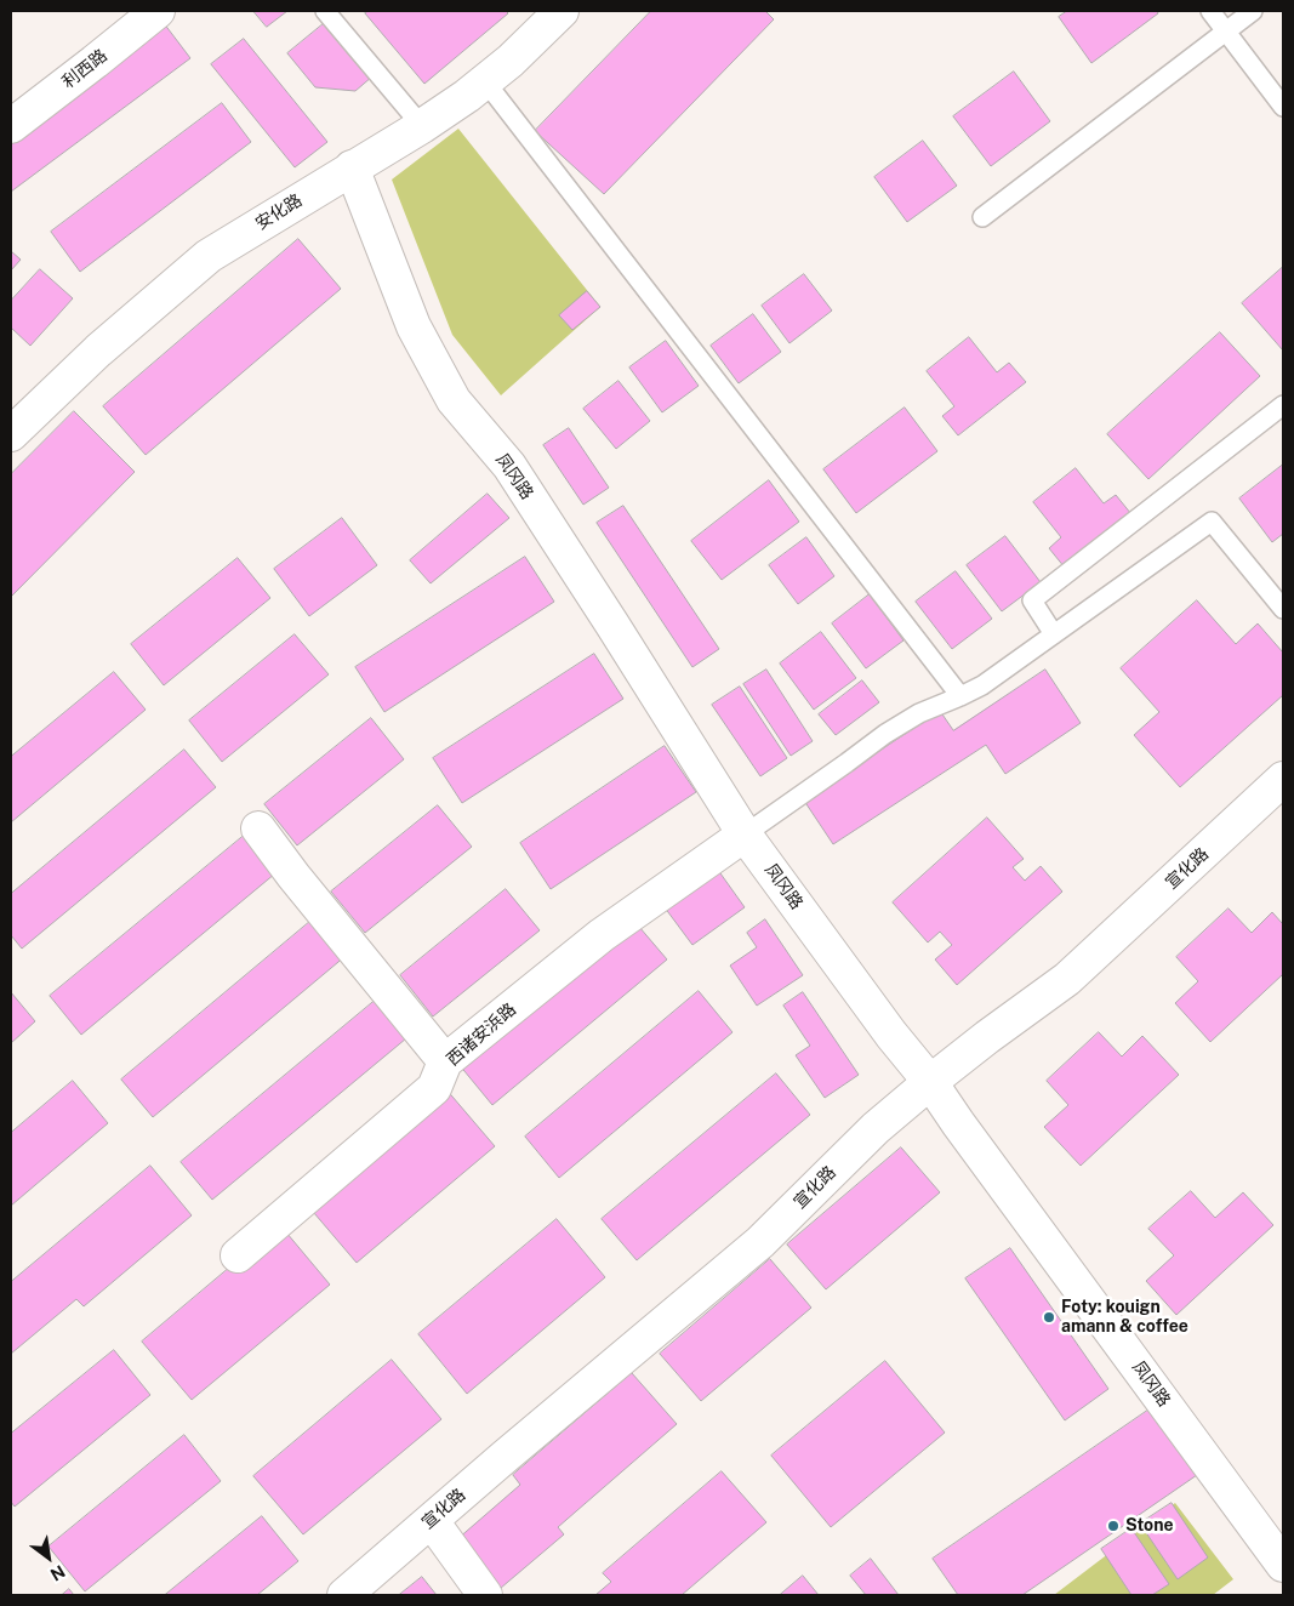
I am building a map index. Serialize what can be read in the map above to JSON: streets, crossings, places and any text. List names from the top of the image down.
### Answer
{
  "streets": {
    "street": [
      "利西路",
      "安化路",
      "凤冈路",
      "宣化路",
      "西诸安浜路"
    ]
  },
  "crossings": [
    ["安化路", "凤冈路"],
    ["凤冈路", "宣化路"],
    ["凤冈路", "西诸安浜路"]
  ],
  "places": ["Foty: kouign amann & coffee", "Stone"],
  "north": "bottom right"
}
